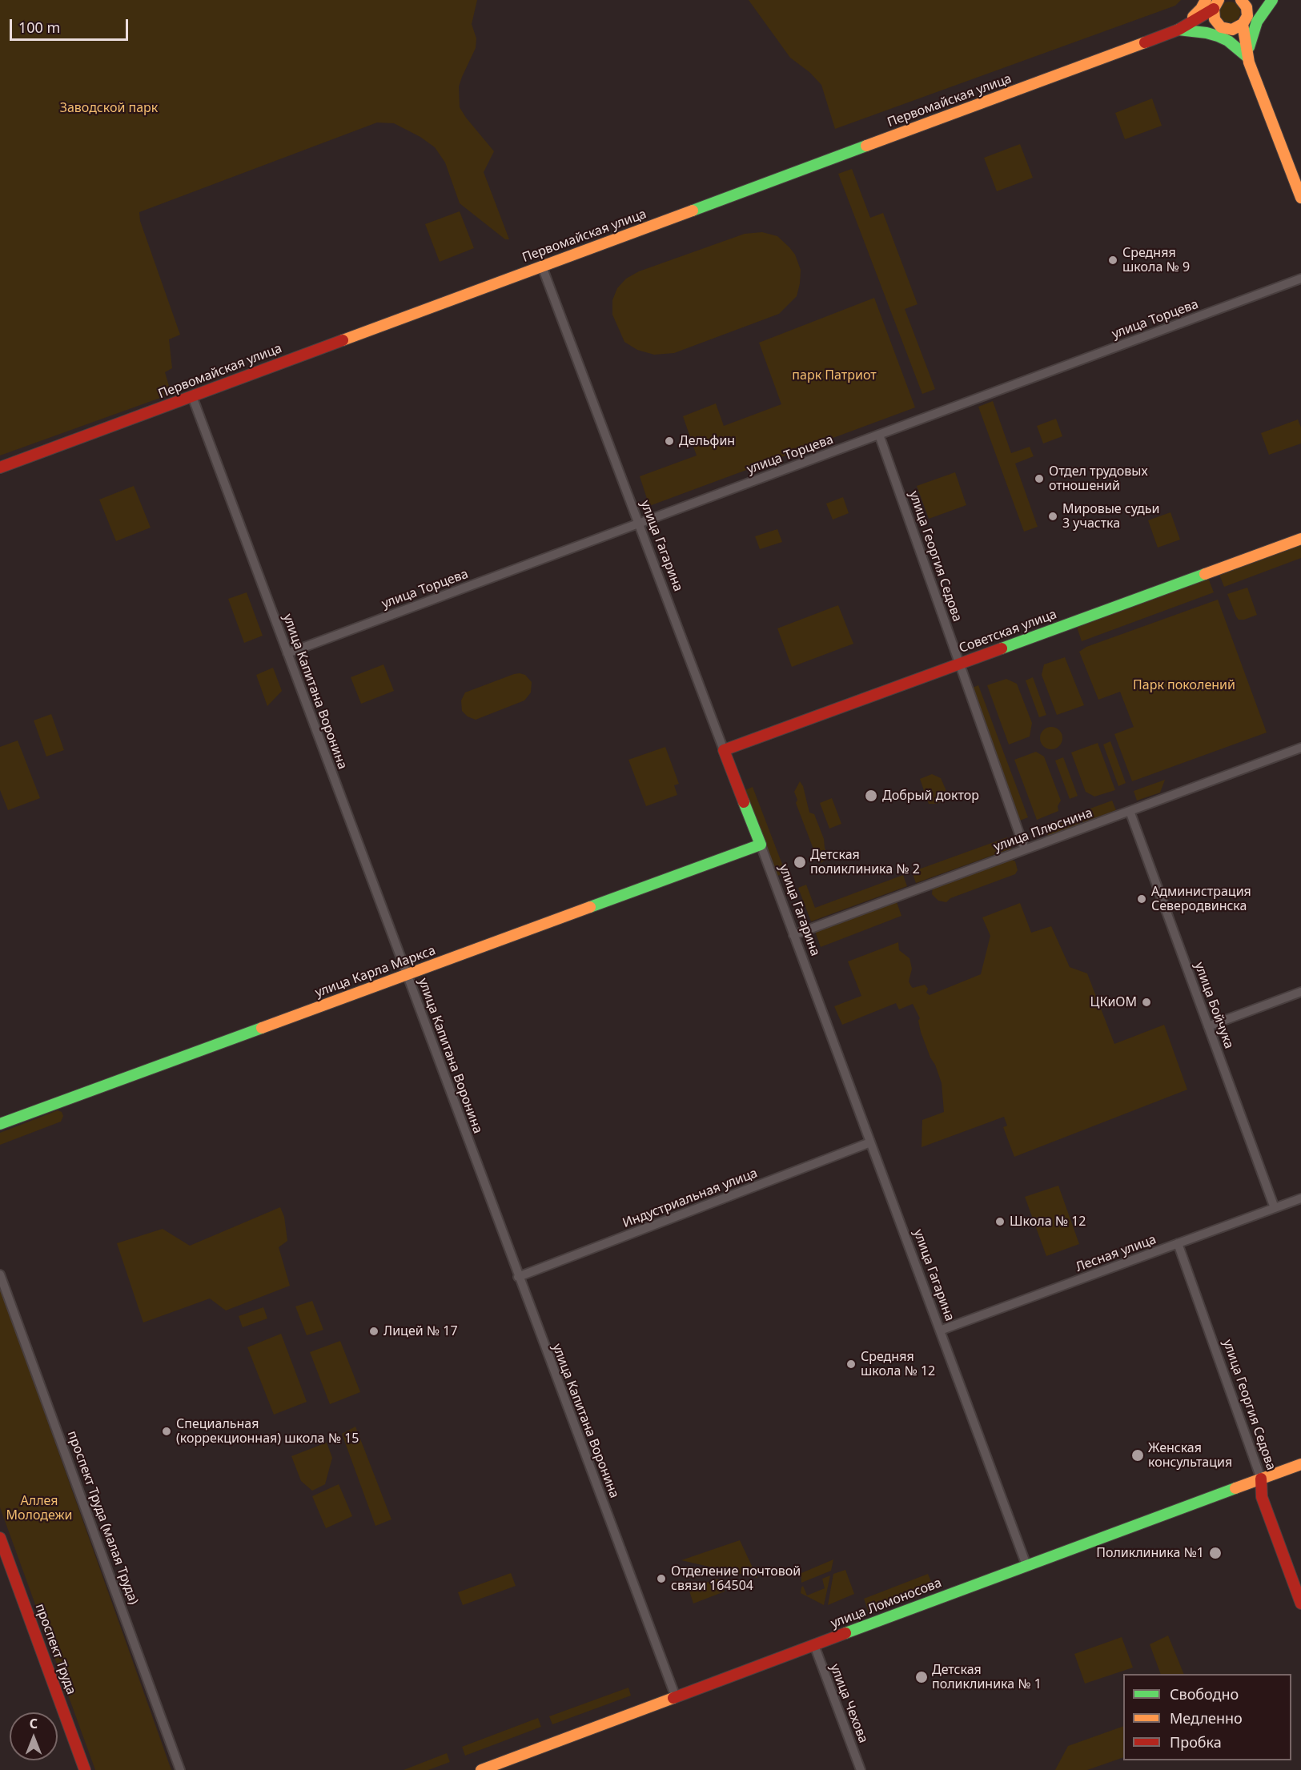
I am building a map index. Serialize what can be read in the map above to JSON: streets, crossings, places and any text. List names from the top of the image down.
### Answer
{
  "streets": {
    "street": [
      "Первомайская улица",
      "улица Торцева",
      "улица Гагарина",
      "улица Георгия Седова",
      "Советская улица",
      "улица Капитана Воронина",
      "улица Плюснина",
      "улица Карла Маркса",
      "улица Бойчука",
      "Индустриальная улица",
      "Лесная улица",
      "проспект Труда (малая Труда)",
      "улица Ломоносова",
      "проспект Труда",
      "улица Чехова"
    ]
  },
  "crossings": [
    ["Первомайская улица", "улица Гагарина"],
    ["Первомайская улица", "улица Капитана Воронина"],
    ["улица Торцева", "улица Гагарина"],
    ["улица Торцева", "улица Георгия Седова"],
    ["улица Торцева", "улица Капитана Воронина"],
    ["улица Гагарина", "Советская улица"],
    ["улица Гагарина", "улица Плюснина"],
    ["улица Гагарина", "улица Карла Маркса"],
    ["улица Гагарина", "Индустриальная улица"],
    ["улица Гагарина", "Лесная улица"],
    ["улица Гагарина", "улица Ломоносова"],
    ["улица Георгия Седова", "Советская улица"],
    ["улица Георгия Седова", "улица Плюснина"],
    ["улица Георгия Седова", "Лесная улица"],
    ["улица Георгия Седова", "улица Ломоносова"],
    ["улица Капитана Воронина", "улица Карла Маркса"],
    ["улица Капитана Воронина", "Индустриальная улица"],
    ["улица Капитана Воронина", "улица Ломоносова"],
    ["улица Плюснина", "улица Бойчука"],
    ["улица Бойчука", "Лесная улица"],
    ["улица Ломоносова", "улица Чехова"]
  ],
  "parks": [
    "Заводской парк",
    "парк Патриот",
    "Парк поколений",
    "Аллея Молодежи"
  ],
  "places": [
    "Средняя школа № 9",
    "Дельфин",
    "Отдел трудовых отношений",
    "Мировые судьи 3 участка",
    "Добрый доктор",
    "Детская поликлиника № 2",
    "Администрация Северодвинска",
    "ЦКиОМ",
    "Школа № 12",
    "Лицей № 17",
    "Средняя школа № 12",
    "Специальная (коррекционная) школа № 15",
    "Женская консультация",
    "Поликлиника №1",
    "Отделение почтовой связи 164504",
    "Детская поликлиника № 1"
  ],
  "legend": ["Свободно", "Медленно", "Пробка"],
  "scale_bar": "100 m",
  "north": "top"
}
